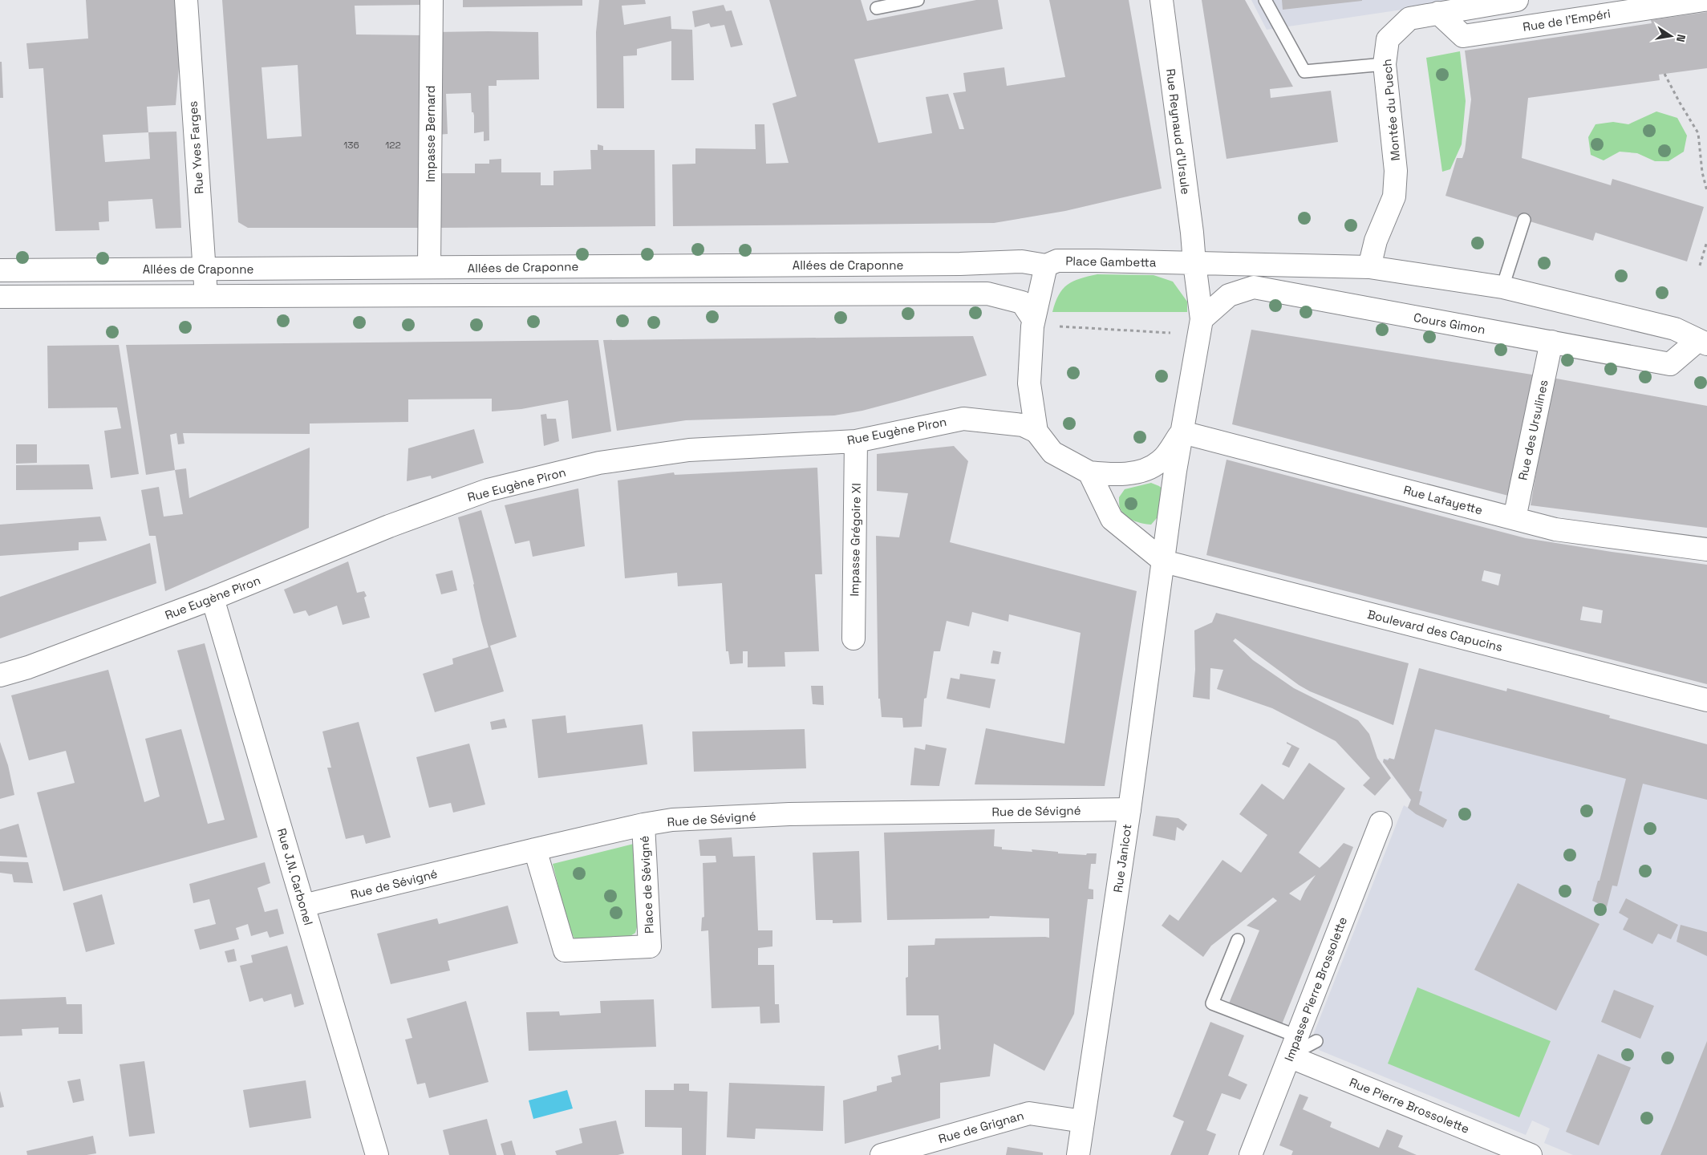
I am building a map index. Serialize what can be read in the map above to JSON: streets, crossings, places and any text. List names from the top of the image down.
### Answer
{
  "streets": {
    "street": [
      "Rue de l'Empéri",
      "Montée du Puech",
      "Rue Reynaud d'Ursule",
      "Impasse Bernard",
      "Rue Yves Farges",
      "Place Gambetta",
      "Allées de Craponne",
      "Cours Gimon",
      "Rue des Ursulines",
      "Rue Eugène Piron",
      "Rue Lafayette",
      "Impasse Grégoire XI",
      "Boulevard des Capucins",
      "Rue de Sévigné",
      "Rue Janicot",
      "Rue J.N. Carbonel",
      "Place de Sévigné",
      "Impasse Pierre Brossolette",
      "Rue Pierre Brossolette",
      "Rue de Grignan"
    ]
  },
  "crossings": [
    ["Rue de l'Empéri", "Montée du Puech"],
    ["Montée du Puech", "Cours Gimon"],
    ["Rue Reynaud d'Ursule", "Place Gambetta"],
    ["Rue Reynaud d'Ursule", "Cours Gimon"],
    ["Impasse Bernard", "Allées de Craponne"],
    ["Rue Yves Farges", "Allées de Craponne"],
    ["Place Gambetta", "Allées de Craponne"],
    ["Place Gambetta", "Cours Gimon"],
    ["Cours Gimon", "Rue des Ursulines"],
    ["Rue des Ursulines", "Rue Lafayette"],
    ["Rue Eugène Piron", "Impasse Grégoire XI"],
    ["Rue Eugène Piron", "Rue J.N. Carbonel"],
    ["Boulevard des Capucins", "Rue Janicot"],
    ["Rue de Sévigné", "Rue Janicot"],
    ["Rue de Sévigné", "Rue J.N. Carbonel"],
    ["Rue de Sévigné", "Place de Sévigné"],
    ["Rue Janicot", "Rue de Grignan"],
    ["Impasse Pierre Brossolette", "Rue Pierre Brossolette"]
  ],
  "house_numbers": ["136", "122"],
  "north": "right"
}
